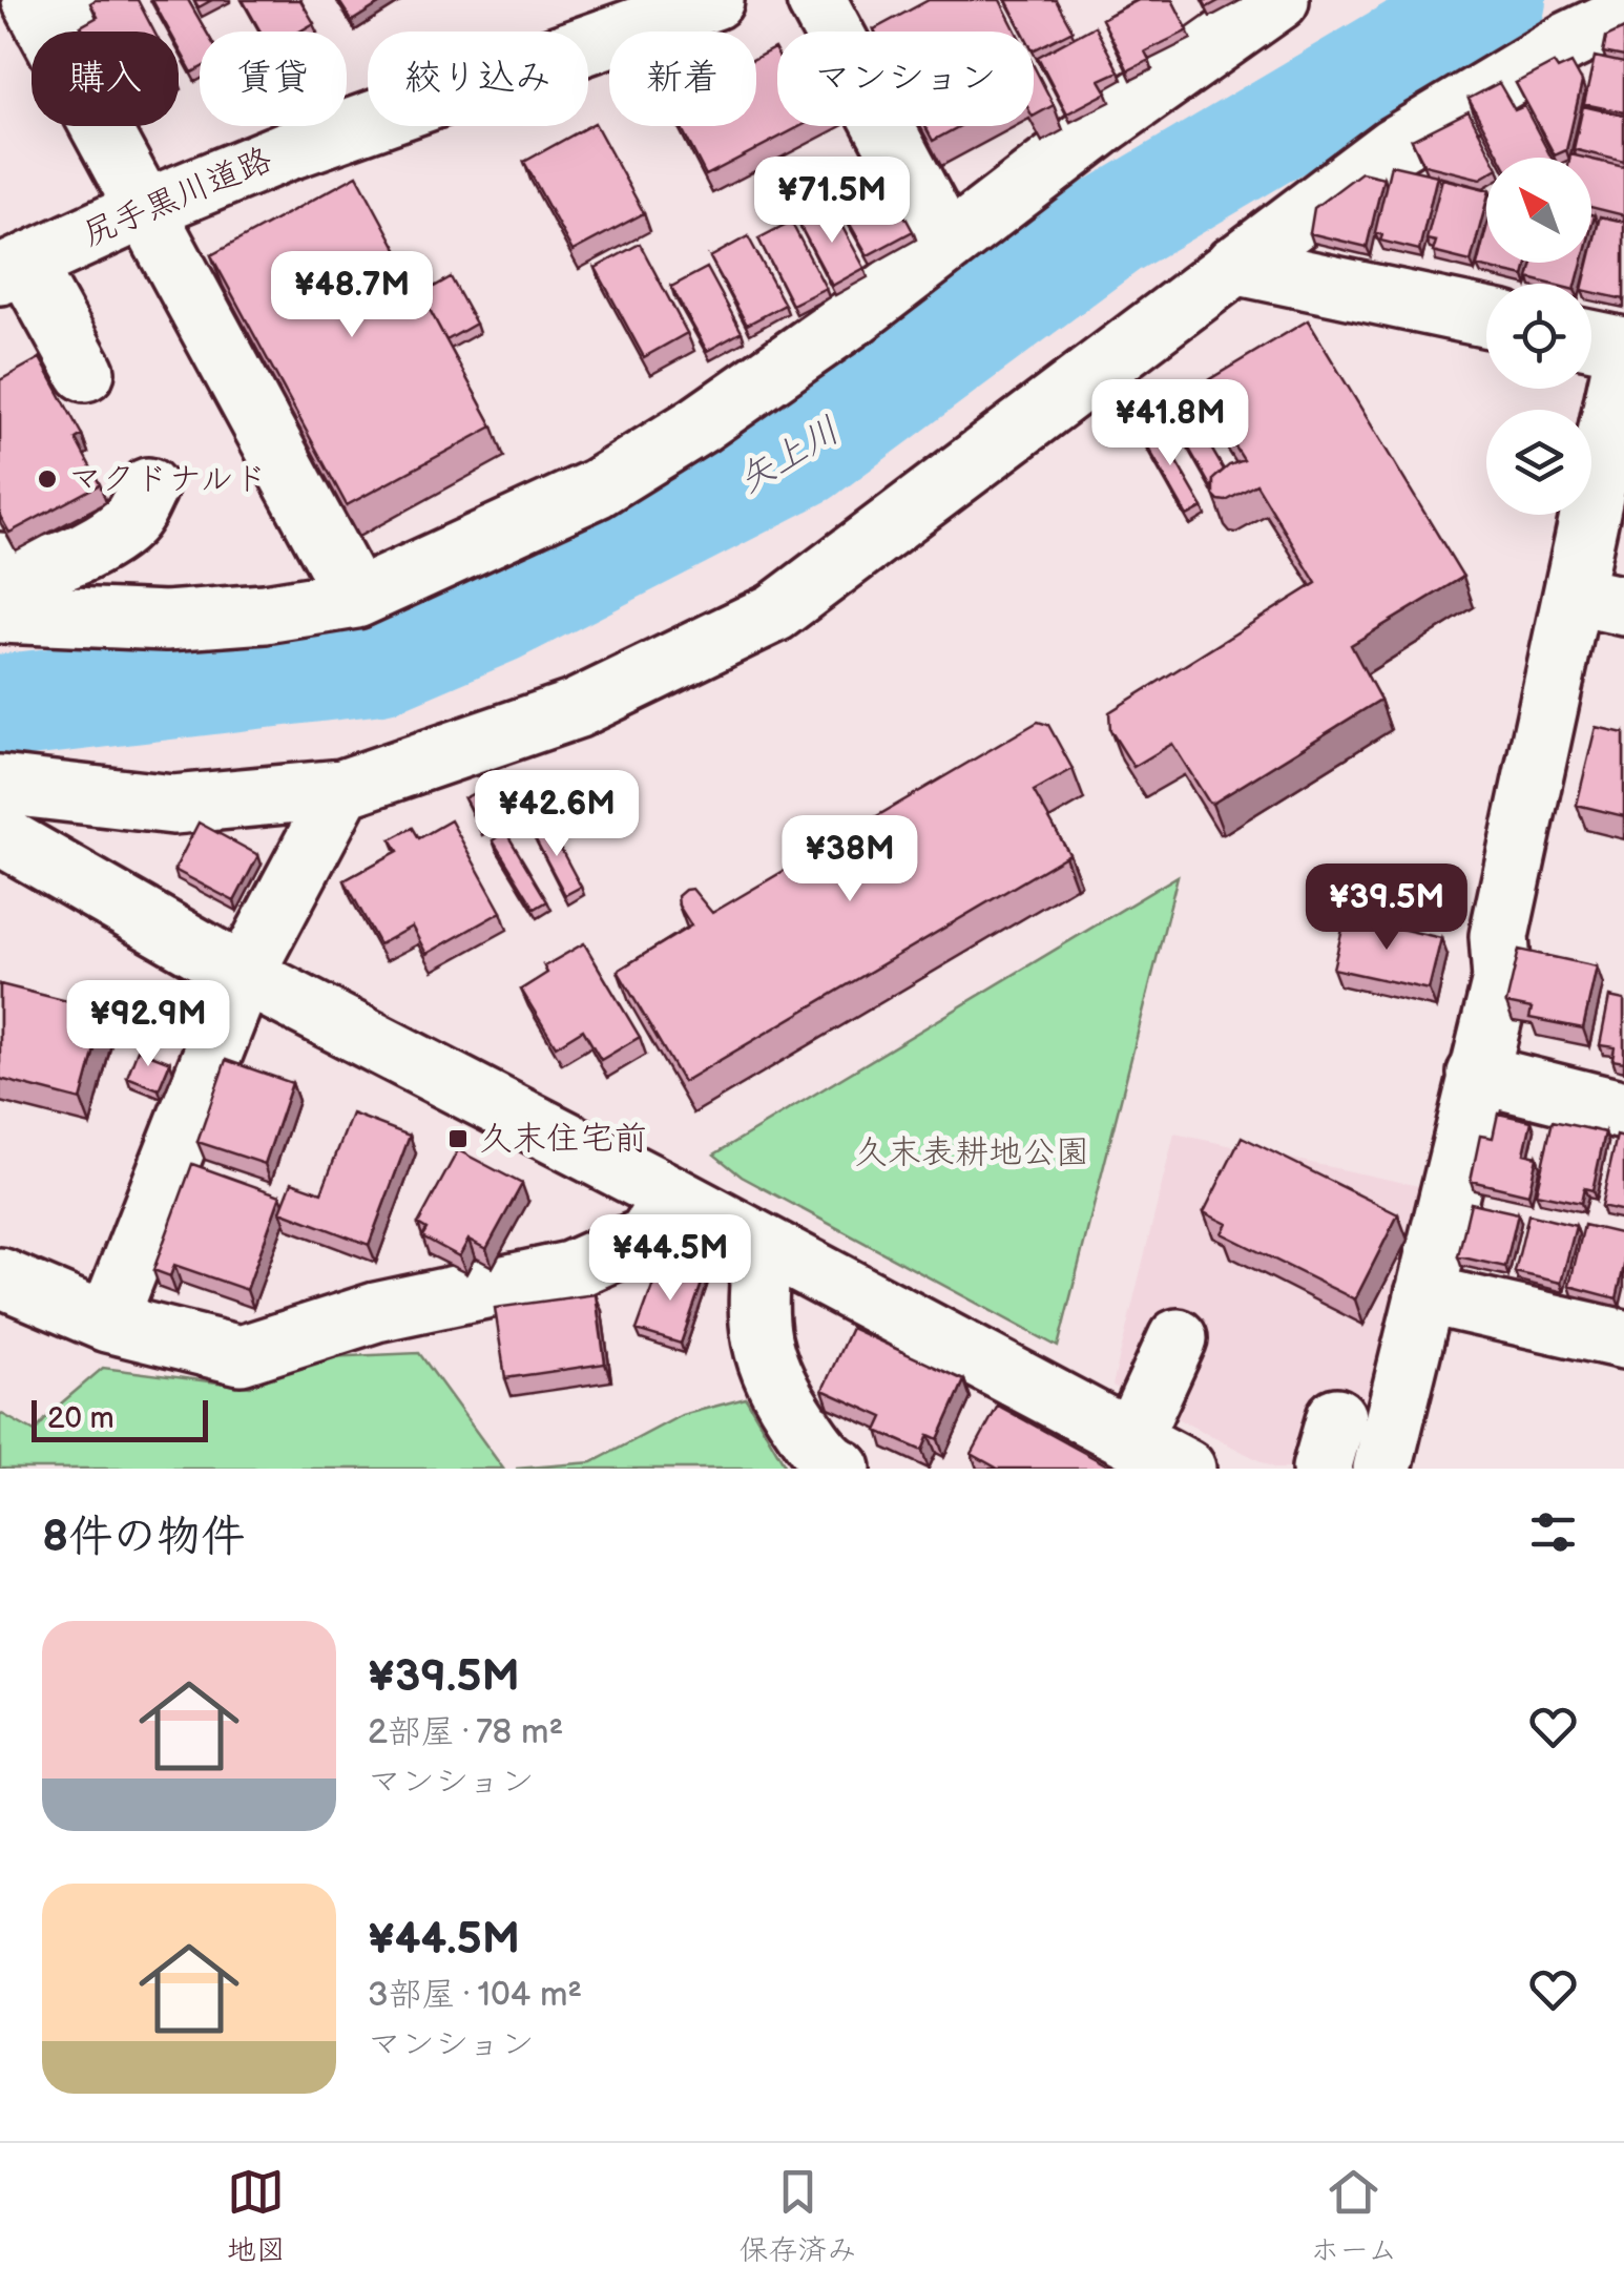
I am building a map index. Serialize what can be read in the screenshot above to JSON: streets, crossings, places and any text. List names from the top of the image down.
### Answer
{
  "streets": {
    "street": ["尻手黒川道路"]
  },
  "water": ["矢上川"],
  "parks": ["久末表耕地公園"],
  "places": {
    "other": ["マクドナルド"],
    "transit": ["久末住宅前"]
  },
  "scale_bar": "20 m",
  "north": "top left",
  "page": {
    "chip": [
      "購入",
      "賃貸",
      "絞り込み",
      "新着",
      "マンション"
    ],
    "price": [
      "¥71.5M",
      "¥48.7M",
      "¥41.8M",
      "¥42.6M",
      "¥38M",
      "¥39.5M",
      "¥92.9M",
      "¥44.5M"
    ],
    "scale": "20 m",
    "heading": "8件の物件",
    "list": [
      {
        "name": "¥39.5M",
        "note": "2部屋 · 78 m² · マンション"
      },
      {
        "name": "¥44.5M",
        "note": "3部屋 · 104 m² · マンション"
      }
    ],
    "tabs": ["地図", "保存済み", "ホーム"]
  }
}
